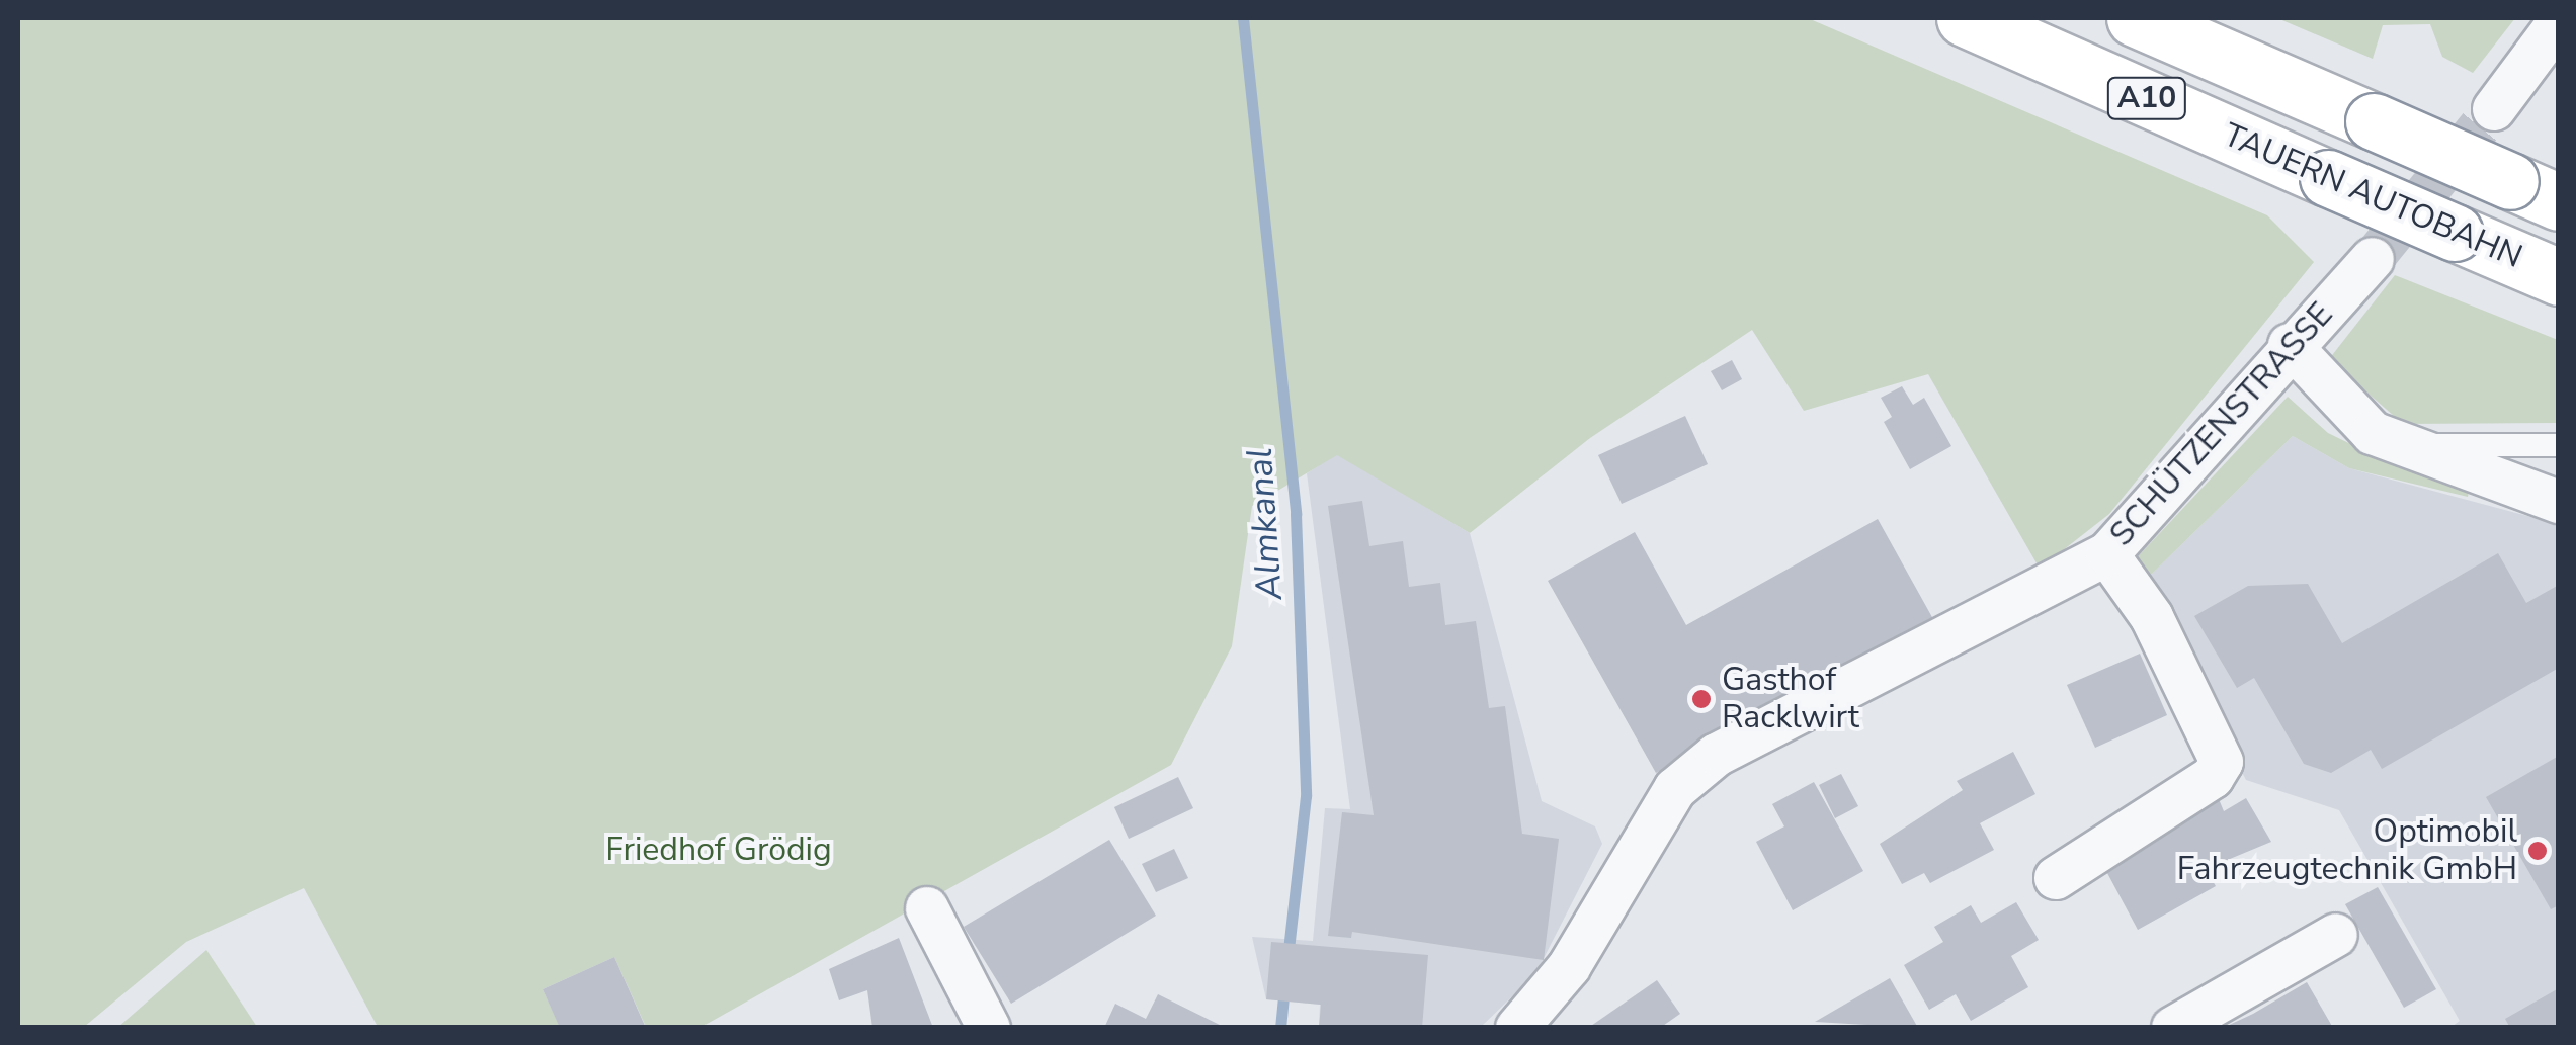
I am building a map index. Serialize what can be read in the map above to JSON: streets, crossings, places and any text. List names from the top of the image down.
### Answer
{
  "streets": {
    "highway": ["A10", "TAUERN AUTOBAHN"],
    "street": ["SCHÜTZENSTRASSE"]
  },
  "water": ["Almkanal"],
  "parks": ["Friedhof Grödig"],
  "places": ["Gasthof Racklwirt", "Optimobil Fahrzeugtechnik GmbH"]
}
